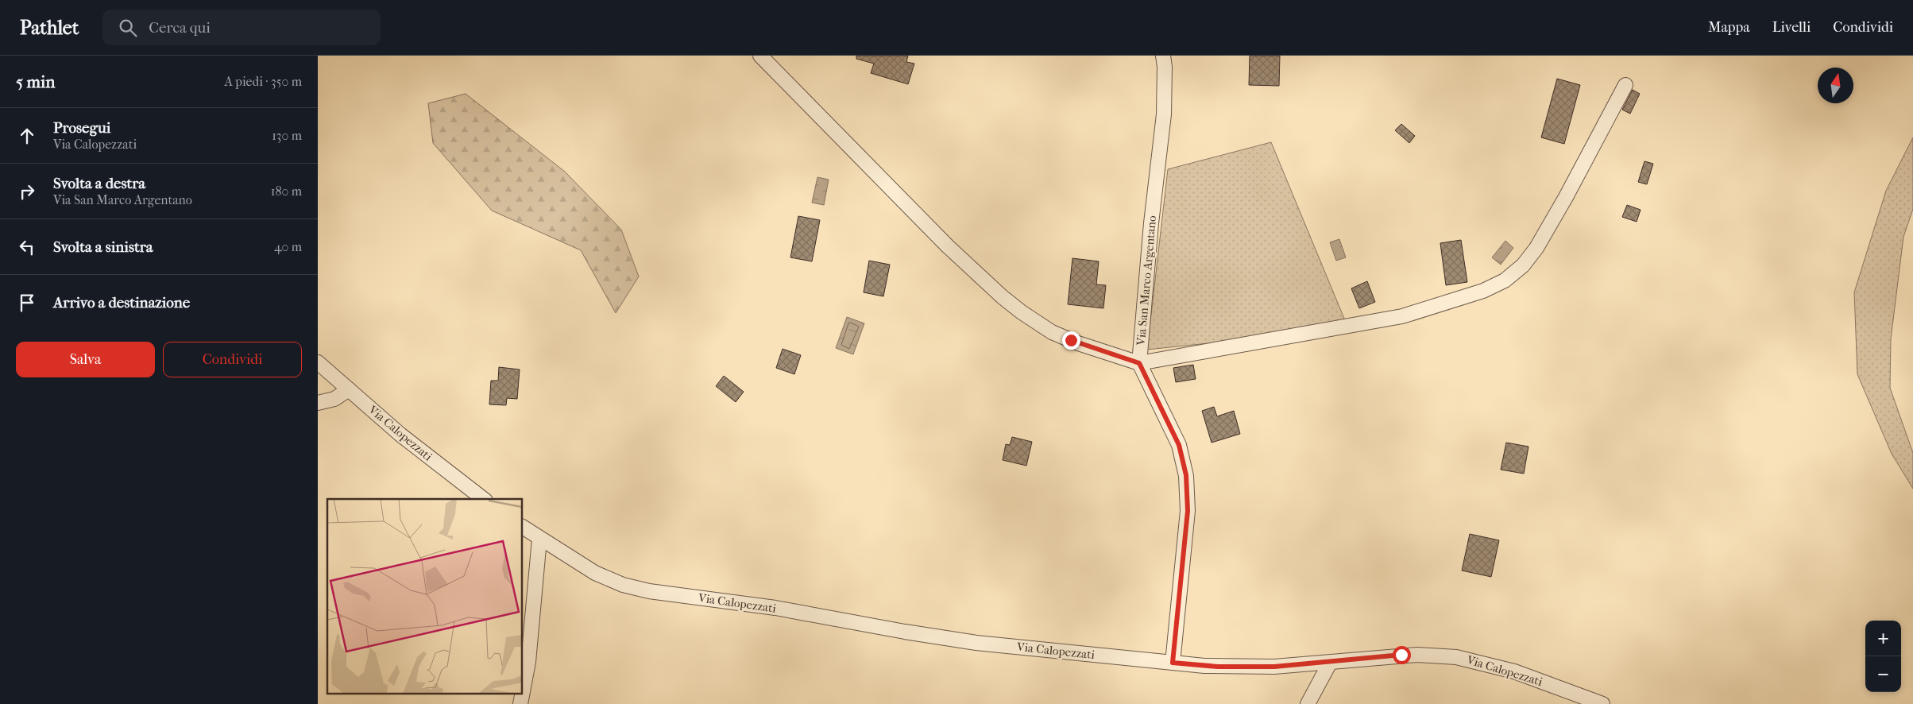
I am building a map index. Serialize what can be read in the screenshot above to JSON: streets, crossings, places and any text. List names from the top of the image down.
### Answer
{
  "streets": {
    "street": ["Via San Marco Argentano", "Via Calopezzati"]
  },
  "north": "top",
  "page": {
    "header": "Pathlet",
    "search": "Cerca qui",
    "nav": ["Mappa", "Livelli", "Condividi"],
    "heading": ["5 min", "A piedi · 350 m"],
    "list": [
      ["Prosegui", "Via Calopezzati", "130 m"],
      ["Svolta a destra", "Via San Marco Argentano", "180 m"],
      ["Svolta a sinistra", "40 m"],
      "Arrivo a destinazione"
    ],
    "buttons": ["Salva", "Condividi"],
    "map_buttons": ["+", "−"]
  }
}
